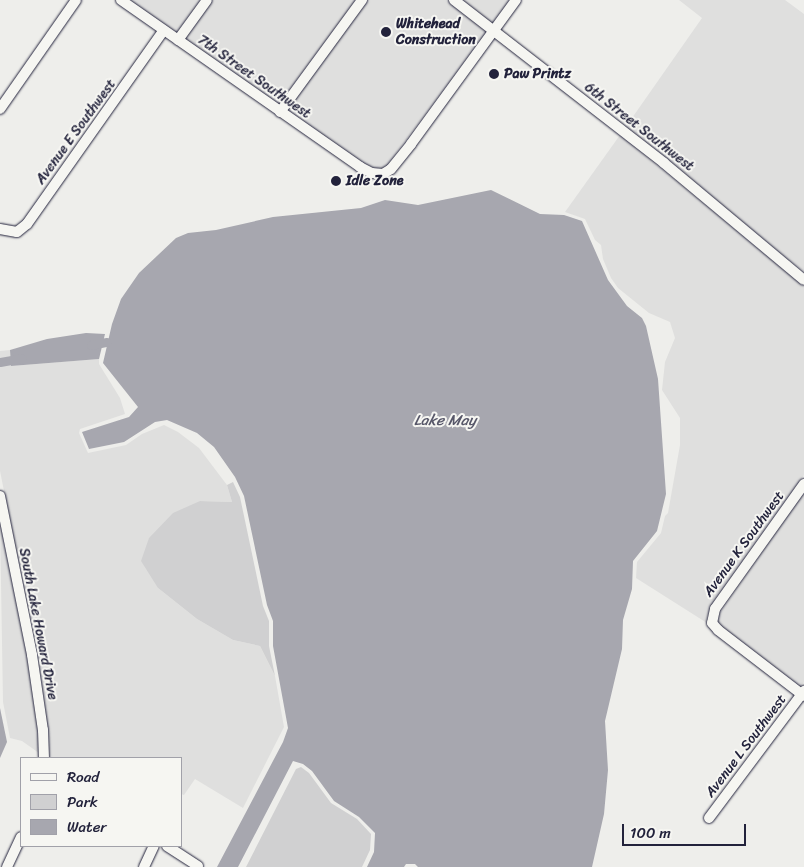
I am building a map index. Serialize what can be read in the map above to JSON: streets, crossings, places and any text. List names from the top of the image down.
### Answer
{
  "streets": {
    "street": [
      "7th Street Southwest",
      "6th Street Southwest",
      "Avenue E Southwest",
      "Avenue K Southwest",
      "South Lake Howard Drive",
      "Avenue L Southwest"
    ]
  },
  "crossings": [
    ["7th Street Southwest", "6th Street Southwest"],
    ["7th Street Southwest", "Avenue E Southwest"],
    ["Avenue K Southwest", "Avenue L Southwest"]
  ],
  "water": ["Lake May"],
  "places": ["Whitehead Construction", "Paw Printz", "Idle Zone"],
  "legend": ["Road", "Park", "Water"],
  "scale_bar": "100 m"
}
